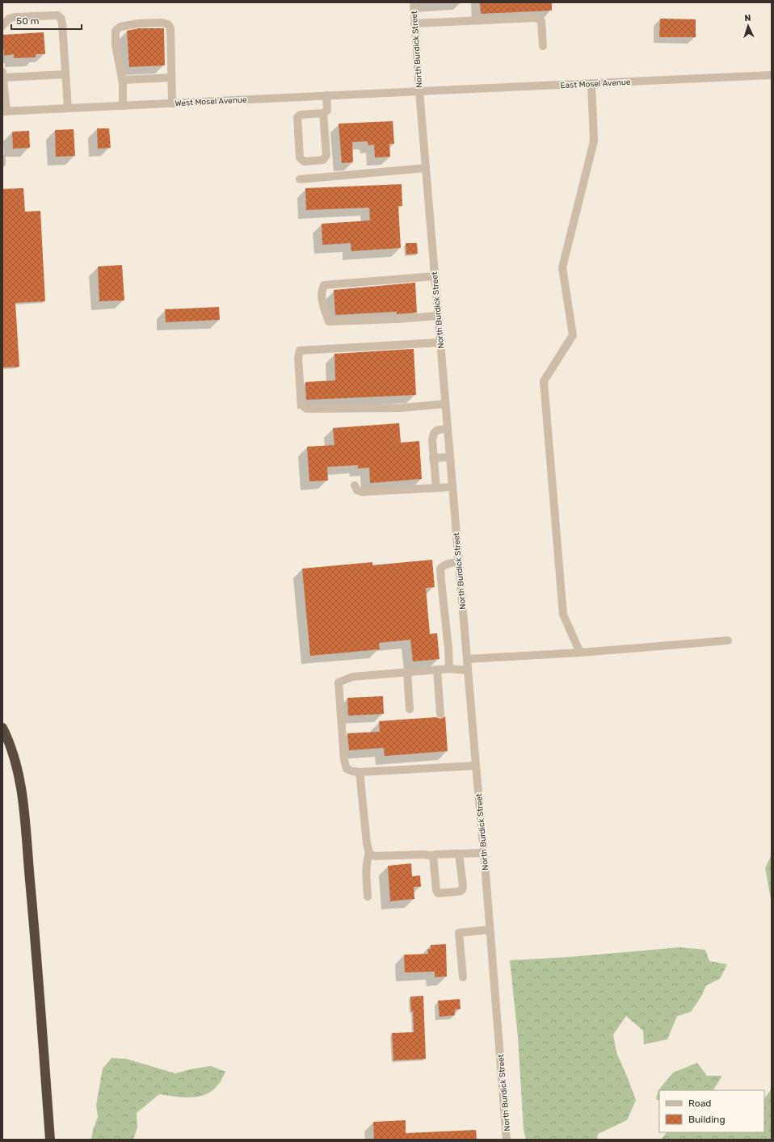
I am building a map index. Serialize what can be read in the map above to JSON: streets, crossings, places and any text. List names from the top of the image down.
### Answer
{
  "streets": {
    "street": ["North Burdick Street", "East Mosel Avenue", "West Mosel Avenue"]
  },
  "crossings": [
    ["North Burdick Street", "East Mosel Avenue"],
    ["North Burdick Street", "West Mosel Avenue"],
    ["East Mosel Avenue", "West Mosel Avenue"]
  ],
  "legend": ["Road", "Building"],
  "scale_bar": "50 m",
  "north": "top"
}
